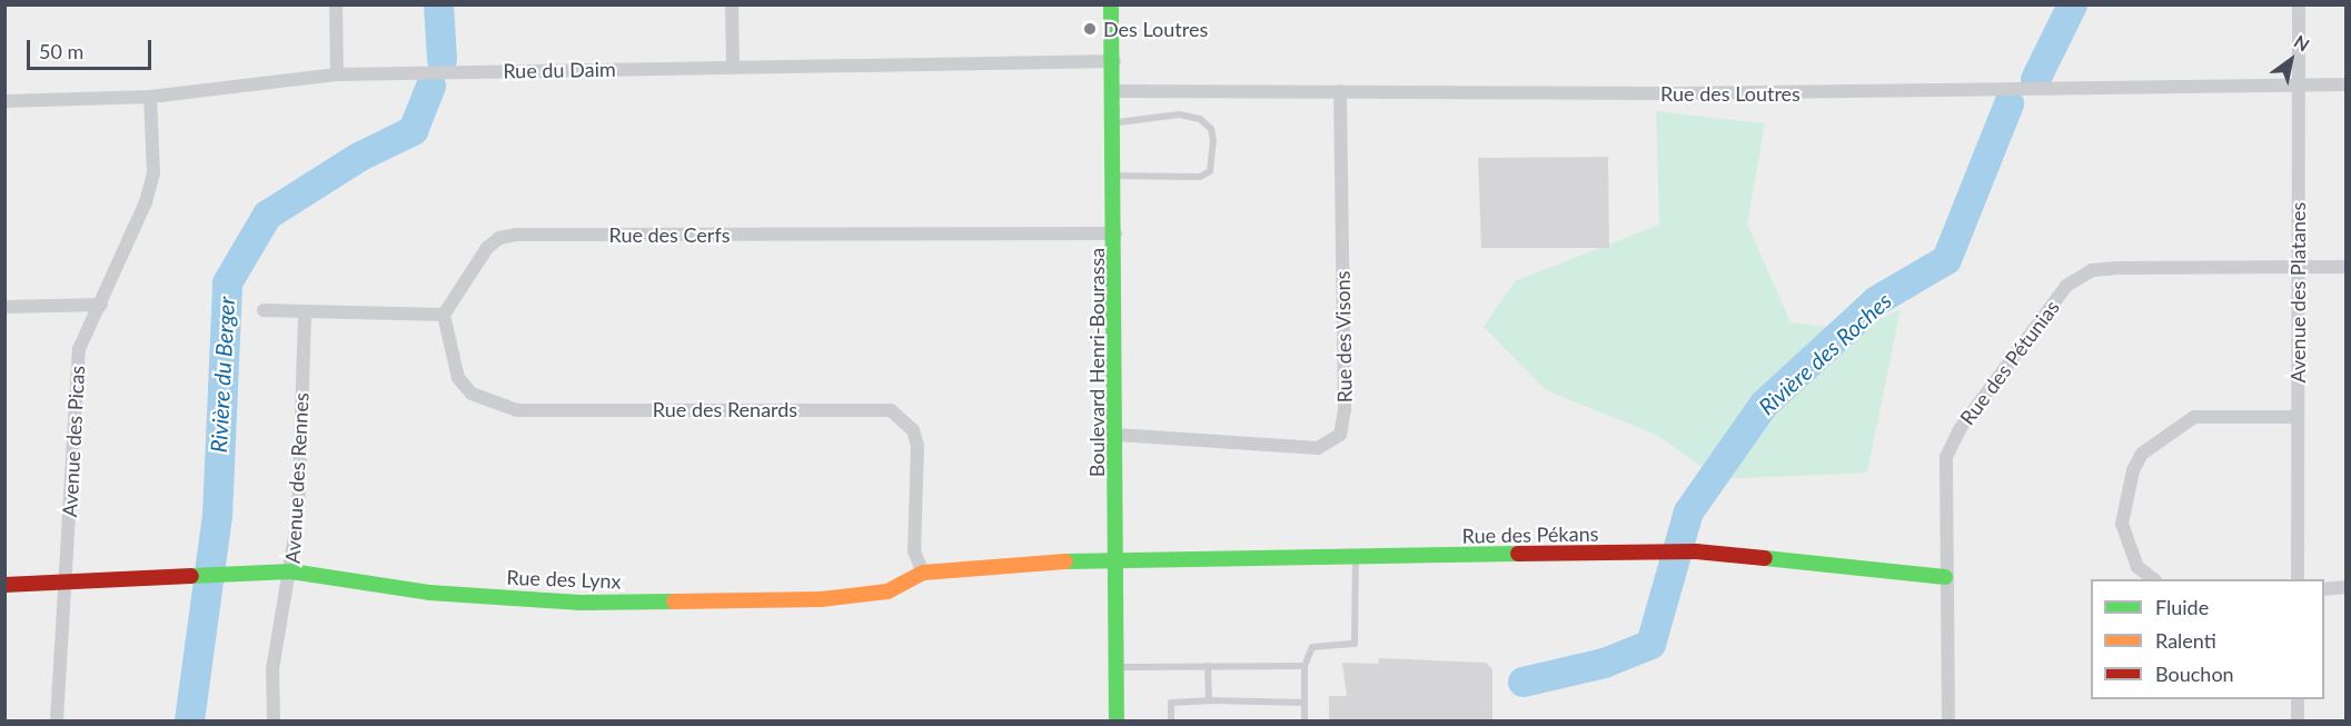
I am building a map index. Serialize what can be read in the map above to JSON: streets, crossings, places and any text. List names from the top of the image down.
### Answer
{
  "streets": {
    "street": [
      "Rue du Daim",
      "Rue des Loutres",
      "Rue des Cerfs",
      "Avenue des Platanes",
      "Rue des Visons",
      "Boulevard Henri-Bourassa",
      "Rue des Pétunias",
      "Rue des Renards",
      "Avenue des Picas",
      "Avenue des Rennes",
      "Rue des Pékans",
      "Rue des Lynx"
    ]
  },
  "crossings": [
    ["Rue du Daim", "Boulevard Henri-Bourassa"],
    ["Rue du Daim", "Avenue des Picas"],
    ["Rue des Loutres", "Avenue des Platanes"],
    ["Rue des Loutres", "Rue des Visons"],
    ["Rue des Loutres", "Boulevard Henri-Bourassa"],
    ["Rue des Cerfs", "Boulevard Henri-Bourassa"],
    ["Rue des Cerfs", "Rue des Renards"],
    ["Avenue des Platanes", "Rue des Pétunias"],
    ["Rue des Visons", "Boulevard Henri-Bourassa"],
    ["Boulevard Henri-Bourassa", "Rue des Pékans"],
    ["Boulevard Henri-Bourassa", "Rue des Lynx"],
    ["Rue des Pétunias", "Rue des Pékans"],
    ["Rue des Renards", "Rue des Lynx"],
    ["Avenue des Picas", "Rue des Lynx"],
    ["Avenue des Rennes", "Rue des Lynx"],
    ["Rue des Pékans", "Rue des Lynx"]
  ],
  "water": ["Rivière des Roches", "Rivière du Berger"],
  "places": ["Des Loutres"],
  "legend": ["Fluide", "Ralenti", "Bouchon"],
  "scale_bar": "50 m",
  "north": "top right"
}
